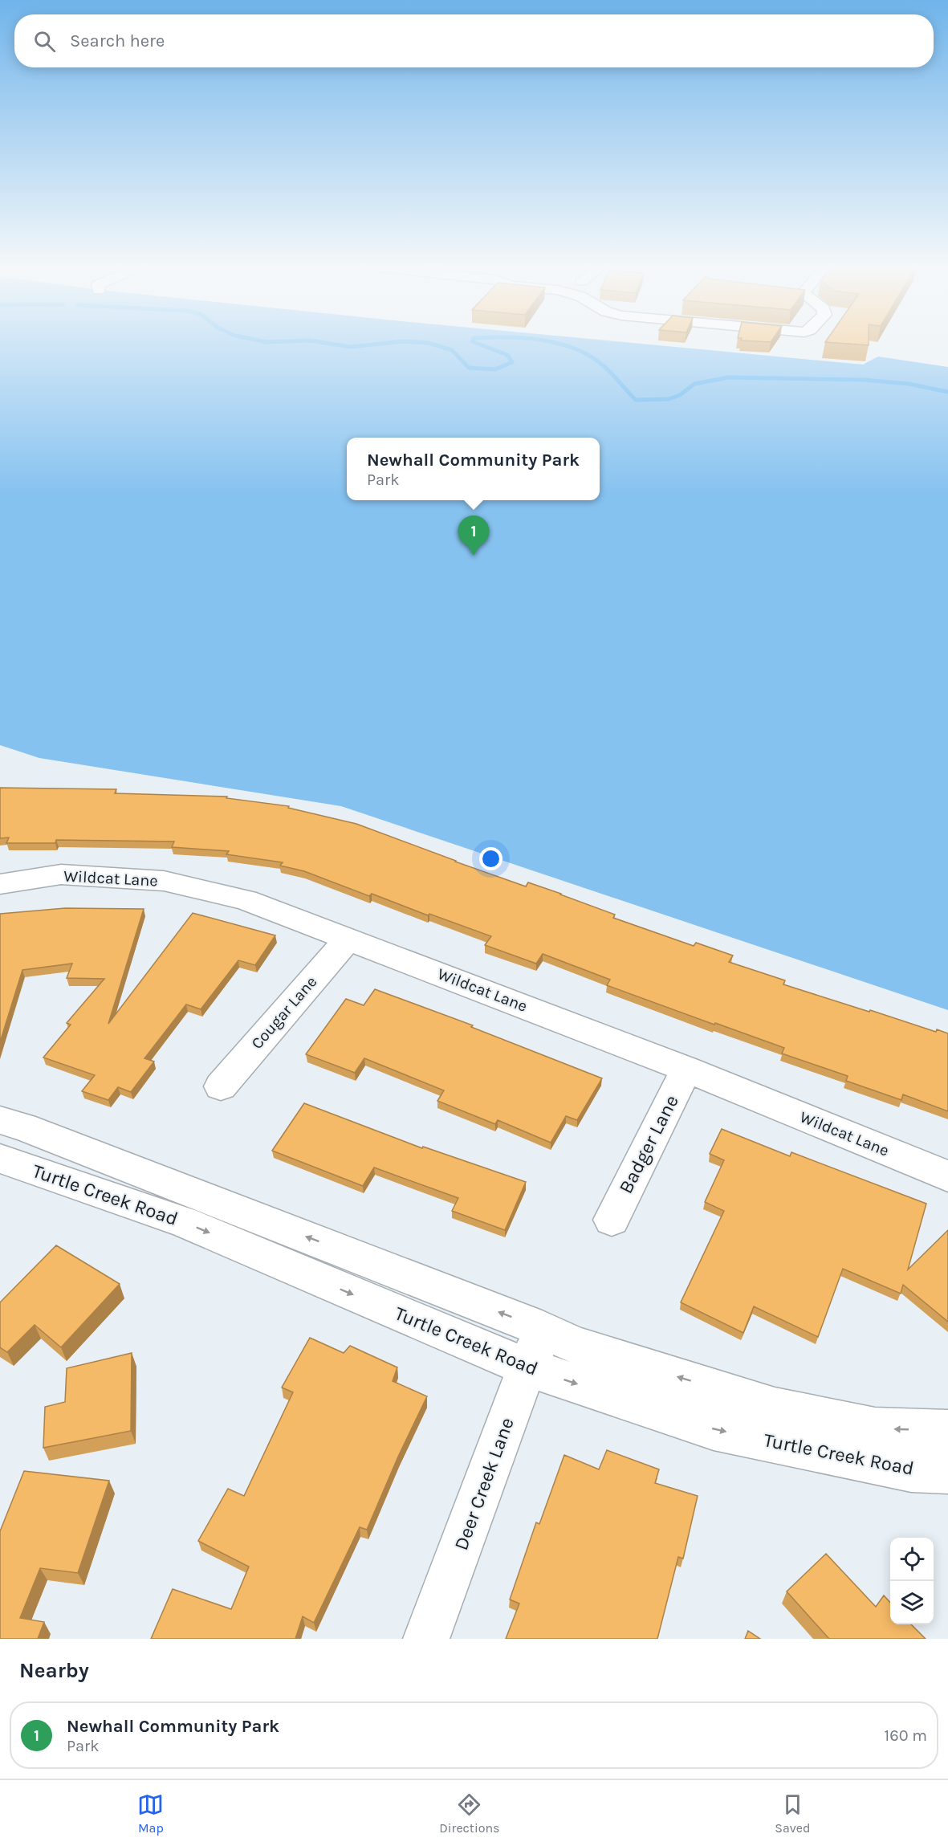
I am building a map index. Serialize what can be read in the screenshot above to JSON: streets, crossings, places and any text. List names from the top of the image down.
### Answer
{
  "streets": {
    "street": [
      "Wildcat Lane",
      "Cougar Lane",
      "Badger Lane",
      "Turtle Creek Road",
      "Deer Creek Lane"
    ]
  },
  "crossings": [
    ["Wildcat Lane", "Cougar Lane"],
    ["Wildcat Lane", "Badger Lane"],
    ["Turtle Creek Road", "Deer Creek Lane"]
  ],
  "page": {
    "search": "Search here",
    "popup": ["Newhall Community Park", "Park"],
    "pins": "1",
    "heading": "Nearby",
    "list": [
      {
        "mark": "1",
        "name": "Newhall Community Park",
        "note": "Park",
        "value": "160 m"
      }
    ],
    "nav": ["Map", "Directions", "Saved"]
  }
}
